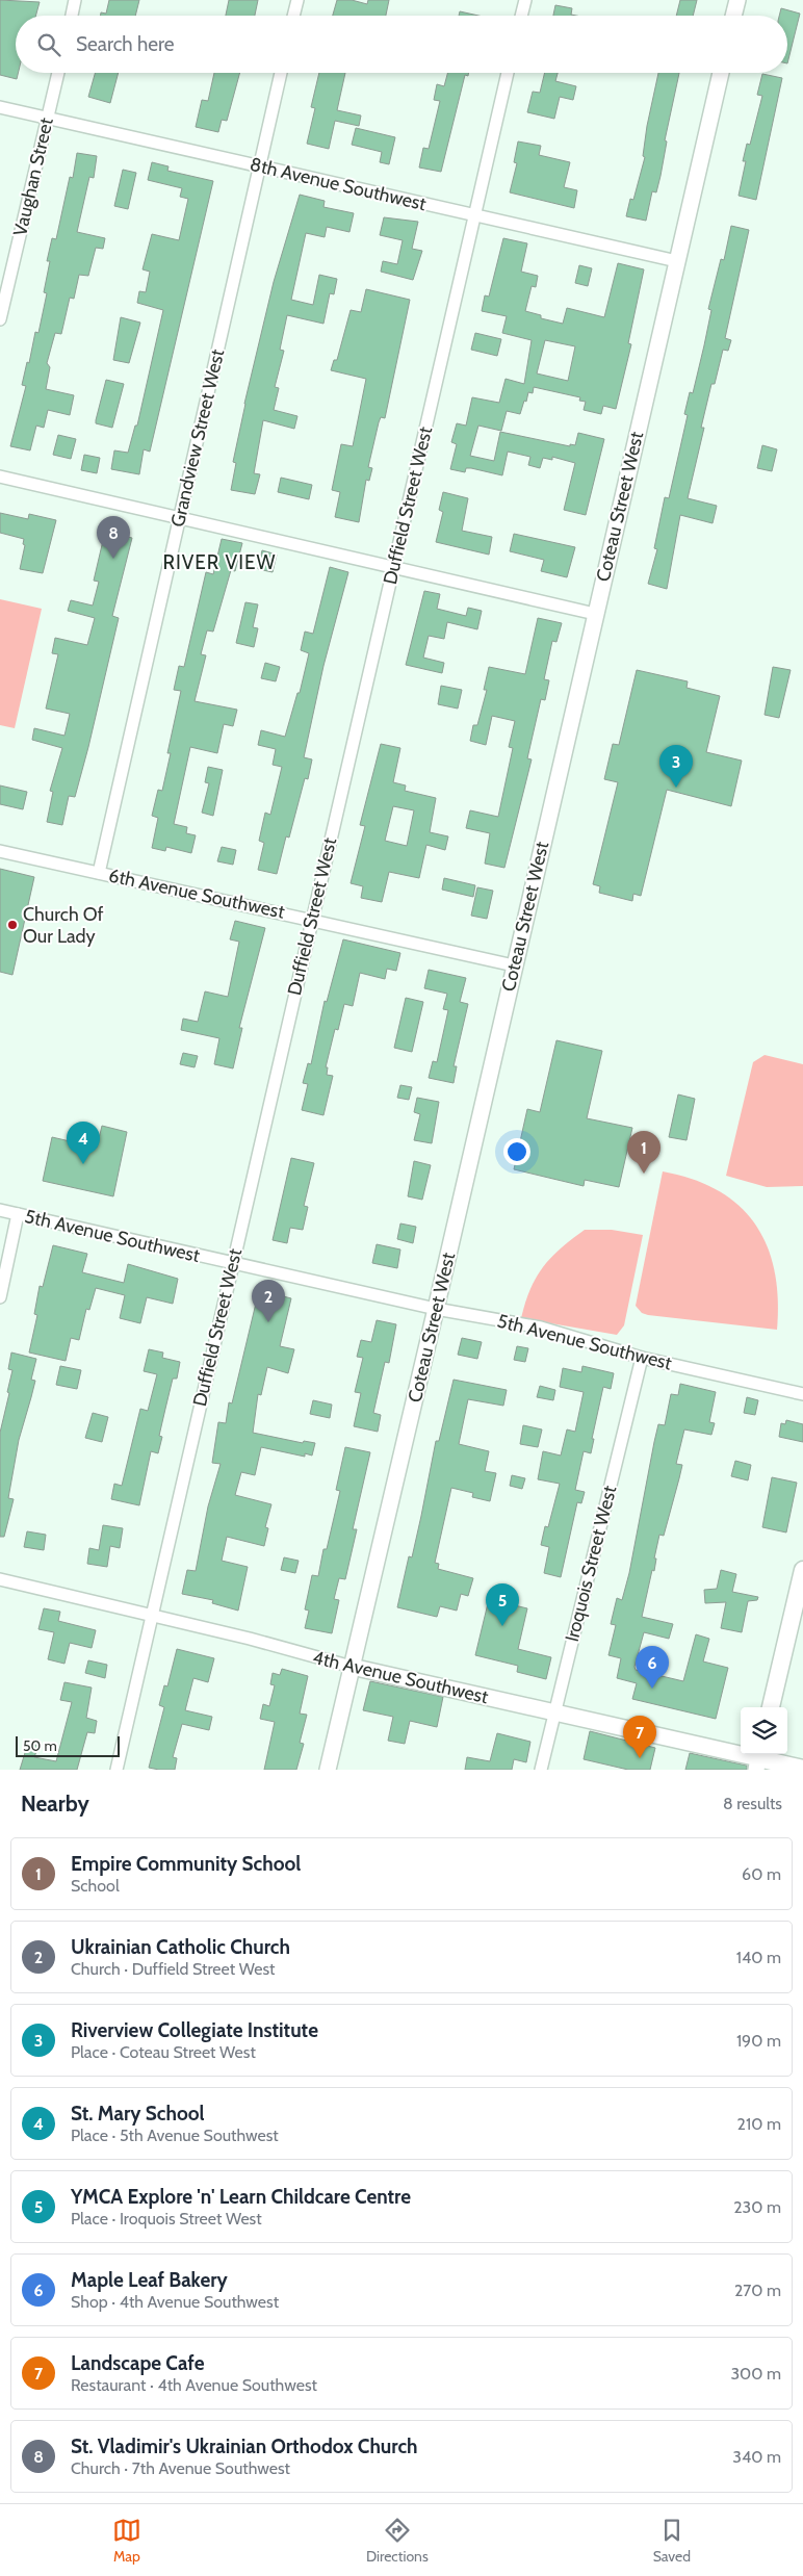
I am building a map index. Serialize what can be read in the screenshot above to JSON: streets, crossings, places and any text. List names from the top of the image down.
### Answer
{
  "streets": {
    "main road": ["4th Avenue Southwest"],
    "street": [
      "Vaughan Street",
      "8th Avenue Southwest",
      "Grandview Street West",
      "Duffield Street West",
      "Coteau Street West",
      "6th Avenue Southwest",
      "5th Avenue Southwest",
      "Iroquois Street West"
    ]
  },
  "crossings": [
    ["Vaughan Street", "8th Avenue Southwest"],
    ["8th Avenue Southwest", "Grandview Street West"],
    ["8th Avenue Southwest", "Duffield Street West"],
    ["8th Avenue Southwest", "Coteau Street West"],
    ["Grandview Street West", "6th Avenue Southwest"],
    ["Duffield Street West", "6th Avenue Southwest"],
    ["Duffield Street West", "5th Avenue Southwest"],
    ["Duffield Street West", "4th Avenue Southwest"],
    ["Coteau Street West", "6th Avenue Southwest"],
    ["Coteau Street West", "5th Avenue Southwest"],
    ["Coteau Street West", "4th Avenue Southwest"],
    ["5th Avenue Southwest", "Iroquois Street West"],
    ["Iroquois Street West", "4th Avenue Southwest"]
  ],
  "districts": ["RIVER VIEW"],
  "places": ["Church Of Our Lady"],
  "scale_bar": "50 m",
  "page": {
    "search": "Search here",
    "pins": [
      "8",
      "3",
      "4",
      "1",
      "2",
      "5",
      "6",
      "7"
    ],
    "scale": "50 m",
    "heading": ["Nearby", "8 results"],
    "list": [
      {
        "mark": "1",
        "name": "Empire Community School",
        "note": "School",
        "value": "60 m"
      },
      {
        "mark": "2",
        "name": "Ukrainian Catholic Church",
        "note": "Church · Duffield Street West",
        "value": "140 m"
      },
      {
        "mark": "3",
        "name": "Riverview Collegiate Institute",
        "note": "Place · Coteau Street West",
        "value": "190 m"
      },
      {
        "mark": "4",
        "name": "St. Mary School",
        "note": "Place · 5th Avenue Southwest",
        "value": "210 m"
      },
      {
        "mark": "5",
        "name": "YMCA Explore 'n' Learn Childcare Centre",
        "note": "Place · Iroquois Street West",
        "value": "230 m"
      },
      {
        "mark": "6",
        "name": "Maple Leaf Bakery",
        "note": "Shop · 4th Avenue Southwest",
        "value": "270 m"
      },
      {
        "mark": "7",
        "name": "Landscape Cafe",
        "note": "Restaurant · 4th Avenue Southwest",
        "value": "300 m"
      },
      {
        "mark": "8",
        "name": "St. Vladimir's Ukrainian Orthodox Church",
        "note": "Church · 7th Avenue Southwest",
        "value": "340 m"
      }
    ],
    "nav": ["Map", "Directions", "Saved"]
  }
}
